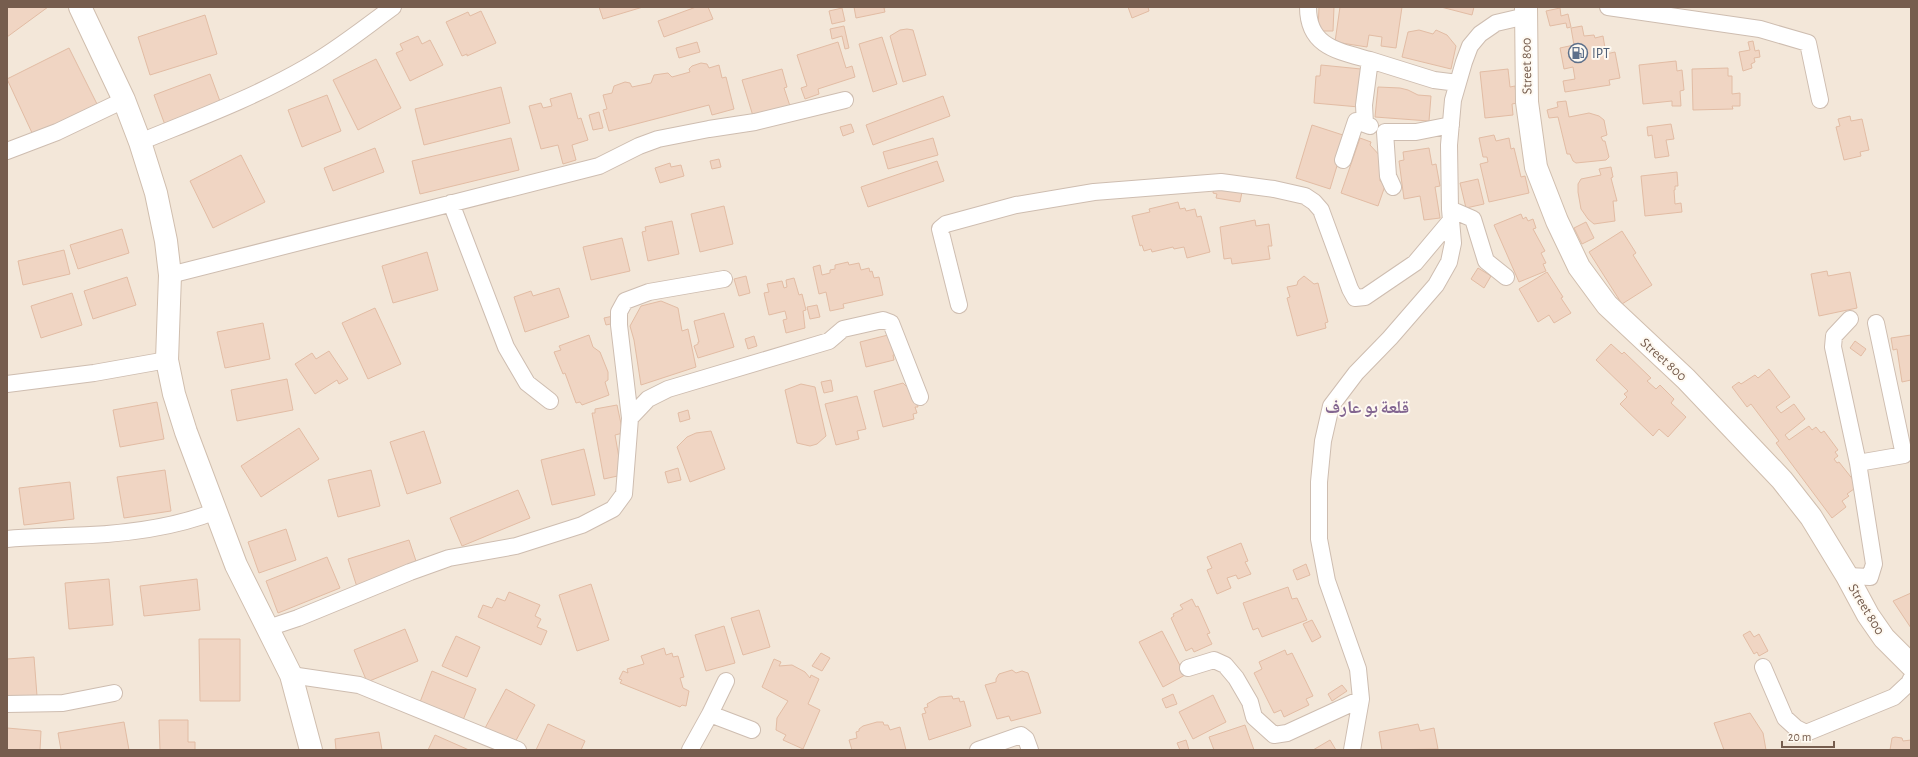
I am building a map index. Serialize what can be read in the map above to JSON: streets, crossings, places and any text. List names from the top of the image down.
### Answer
{
  "streets": {
    "main road": ["Street 800"]
  },
  "districts": ["قلعة بو عارف"],
  "places": {
    "fuel station": ["IPT"]
  },
  "scale_bar": "20 m"
}
